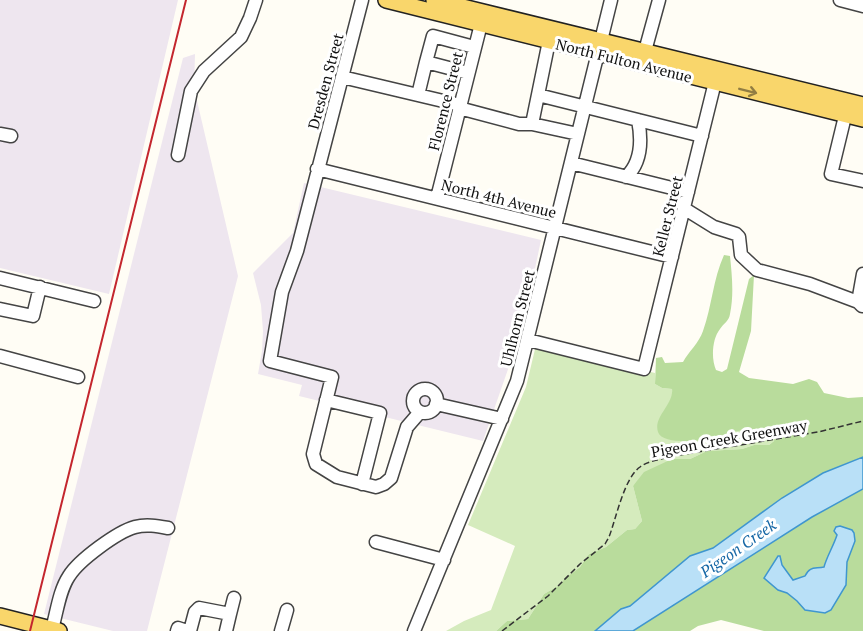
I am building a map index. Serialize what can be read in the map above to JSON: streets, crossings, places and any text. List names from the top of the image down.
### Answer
{
  "streets": {
    "main road": ["North Fulton Avenue"],
    "street": [
      "Dresden Street",
      "Florence Street",
      "North 4th Avenue",
      "Keller Street",
      "Uhlhorn Street"
    ],
    "path": ["Pigeon Creek Greenway"]
  },
  "crossings": [
    ["North Fulton Avenue", "Florence Street"],
    ["North Fulton Avenue", "Keller Street"],
    ["North Fulton Avenue", "Uhlhorn Street"],
    ["Dresden Street", "North 4th Avenue"],
    ["Florence Street", "North 4th Avenue"],
    ["North 4th Avenue", "Keller Street"],
    ["North 4th Avenue", "Uhlhorn Street"],
    ["Keller Street", "Uhlhorn Street"]
  ],
  "water": ["Pigeon Creek"]
}
